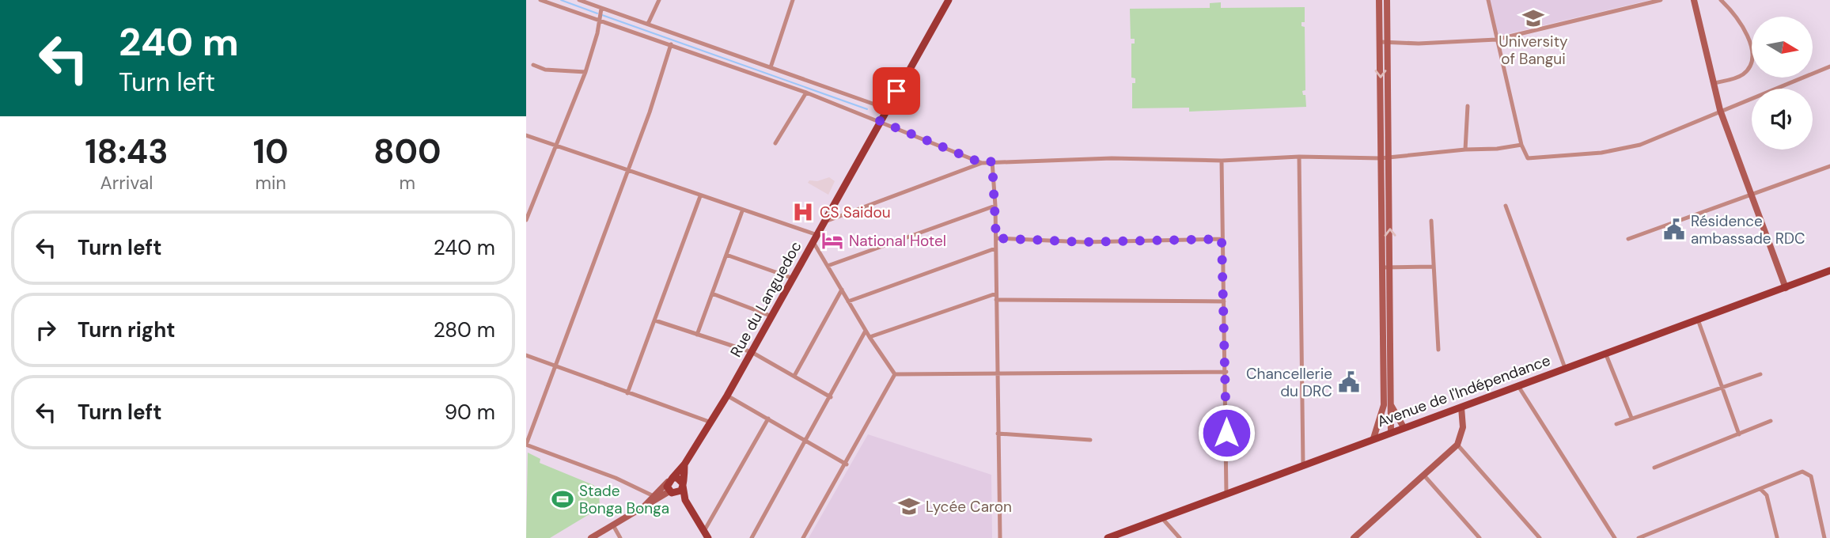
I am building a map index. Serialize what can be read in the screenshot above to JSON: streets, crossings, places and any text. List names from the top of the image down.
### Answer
{
  "streets": {
    "main road": ["Rue du Languedoc", "Avenue de l'Indépendance"]
  },
  "places": {
    "school or university": ["University of Bangui", "Lycée Caron"],
    "hospital": ["CS Saidou"],
    "public building": ["Résidence ambassade RDC", "Chancellerie du DRC"],
    "hotel": ["National Hotel"],
    "sports": ["Stade Bonga Bonga"]
  },
  "north": "right",
  "page": {
    "turn": ["240 m", "Turn left"],
    "eta": [
      "18:43",
      "Arrival",
      "10",
      "min",
      "800",
      "m"
    ],
    "list": [
      {
        "name": "Turn left",
        "value": "240 m"
      },
      {
        "name": "Turn right",
        "value": "280 m"
      },
      {
        "name": "Turn left",
        "value": "90 m"
      }
    ]
  }
}
